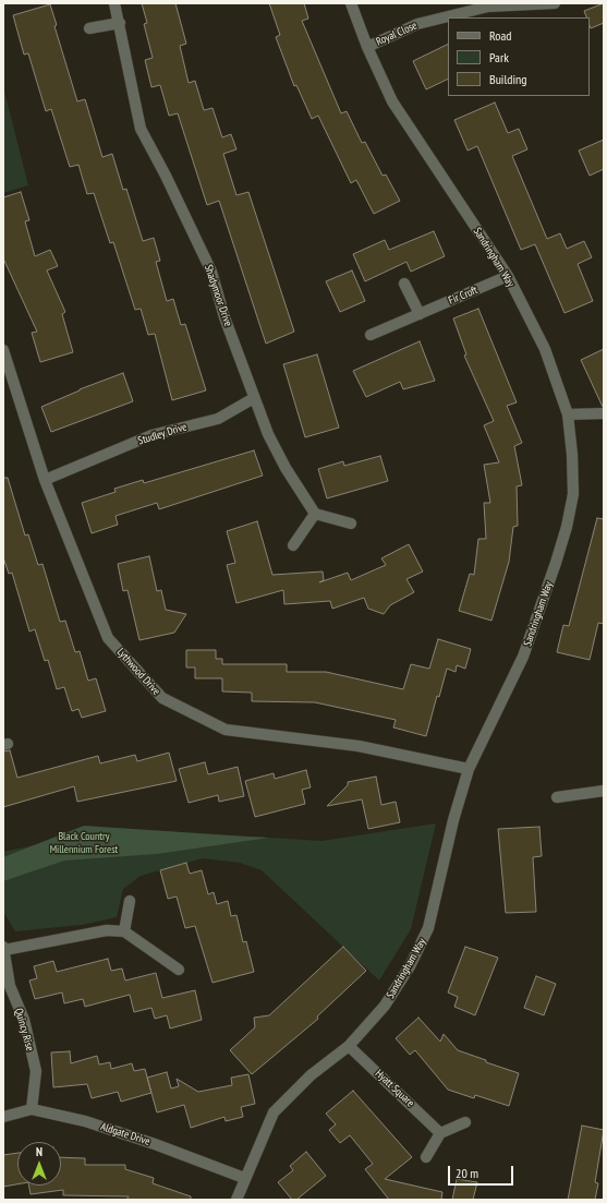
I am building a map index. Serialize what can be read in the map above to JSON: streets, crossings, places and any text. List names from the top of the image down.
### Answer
{
  "streets": {
    "street": [
      "Royal Close",
      "Sandringham Way",
      "Shadymoor Drive",
      "Fir Croft",
      "Studley Drive",
      "Lythwood Drive",
      "Quincy Rise",
      "Hyatt Square",
      "Aldgate Drive"
    ]
  },
  "crossings": [
    ["Royal Close", "Sandringham Way"],
    ["Sandringham Way", "Fir Croft"],
    ["Sandringham Way", "Lythwood Drive"],
    ["Sandringham Way", "Hyatt Square"],
    ["Sandringham Way", "Aldgate Drive"],
    ["Shadymoor Drive", "Studley Drive"],
    ["Studley Drive", "Lythwood Drive"],
    ["Quincy Rise", "Aldgate Drive"]
  ],
  "parks": ["Black Country Millennium Forest"],
  "legend": ["Road", "Park", "Building"],
  "scale_bar": "20 m",
  "north": "top"
}
